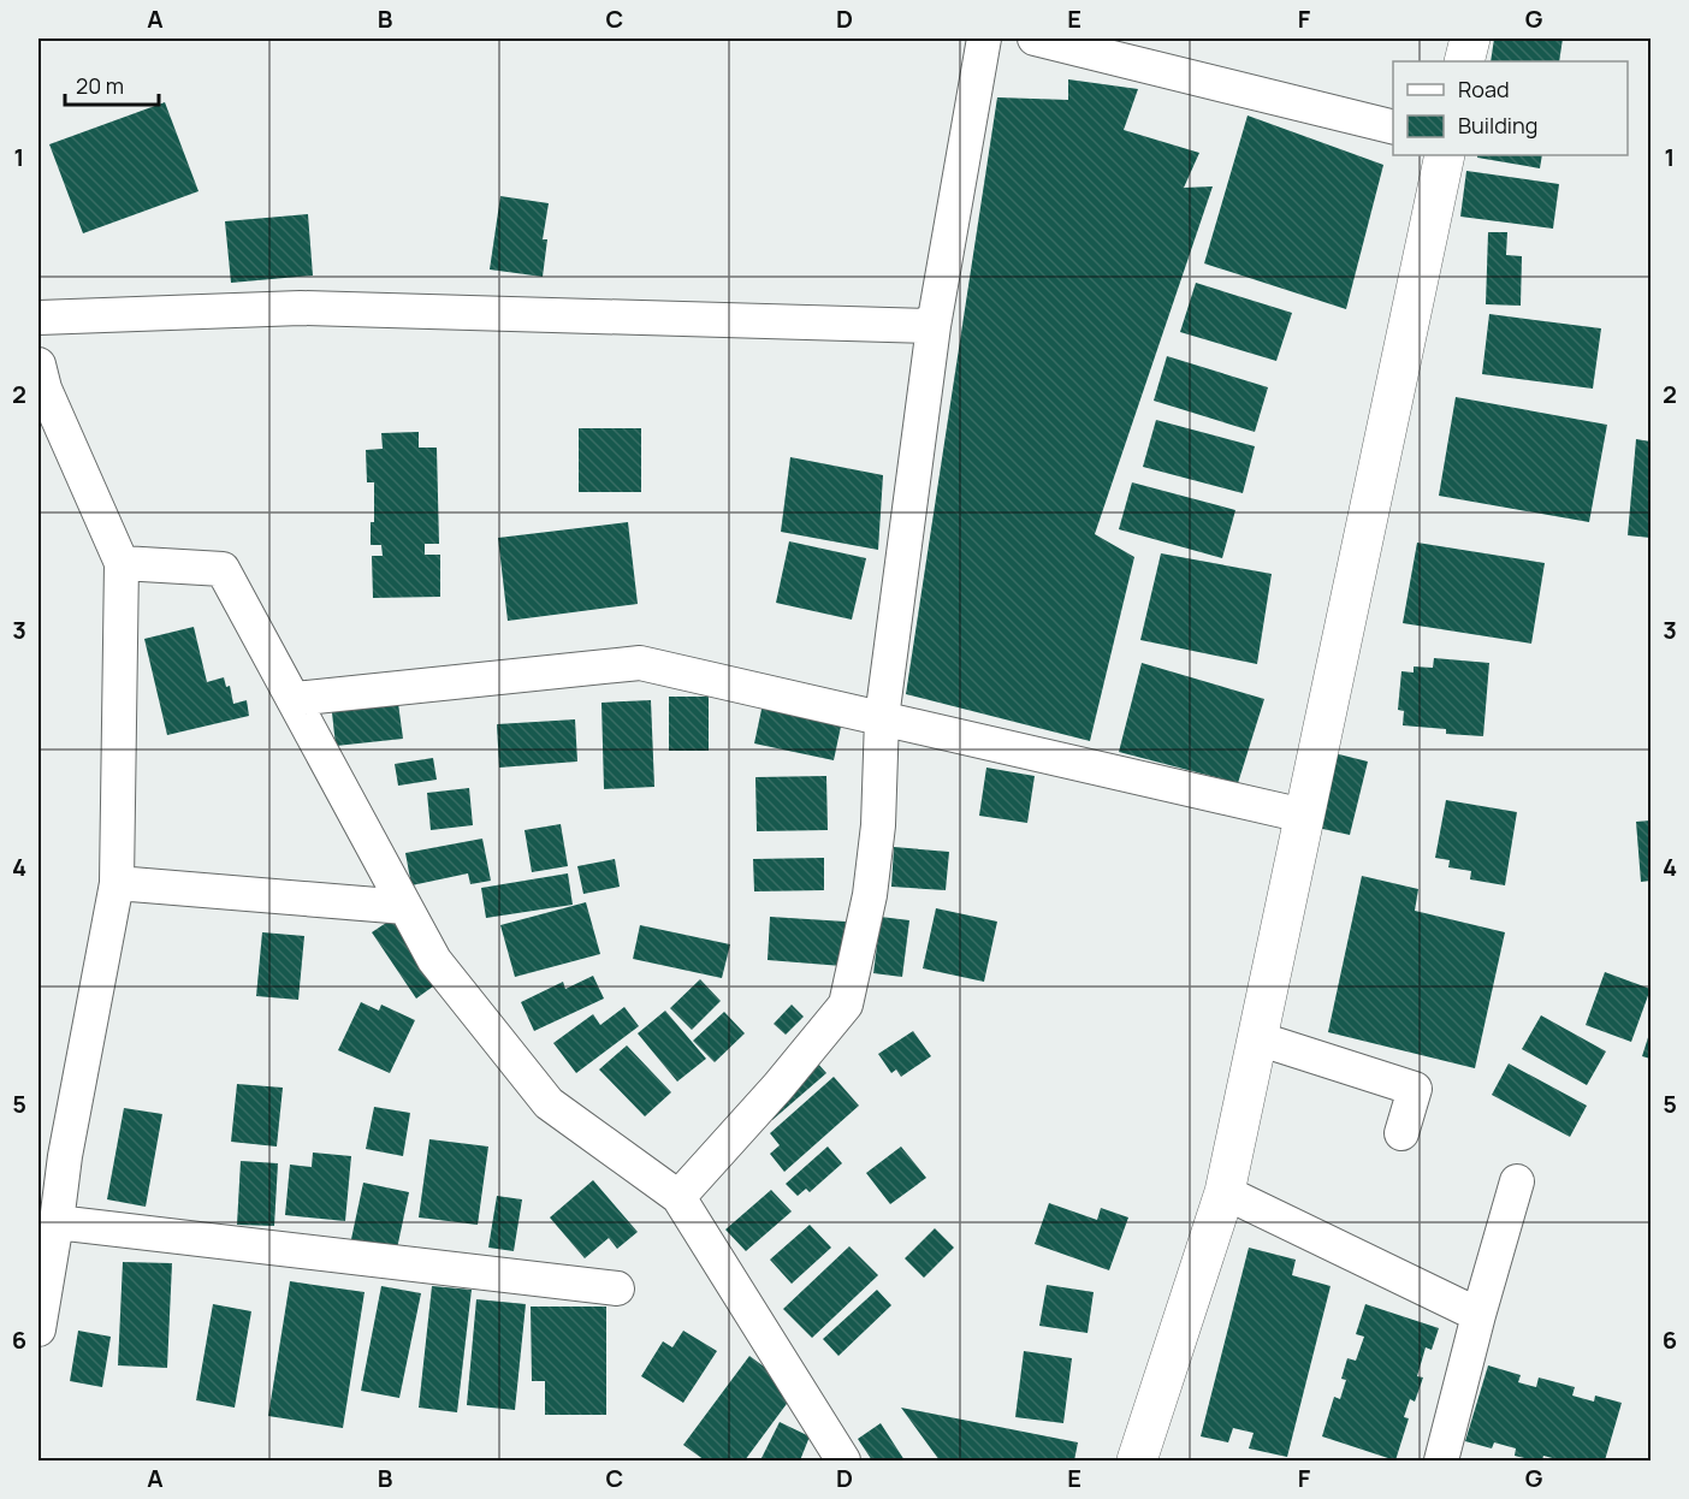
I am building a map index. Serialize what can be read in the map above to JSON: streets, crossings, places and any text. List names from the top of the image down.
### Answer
{
  "legend": ["Road", "Building"],
  "scale_bar": "20 m",
  "grid": {
    "columns": [
      "A",
      "B",
      "C",
      "D",
      "E",
      "F",
      "G"
    ],
    "rows": [
      "1",
      "2",
      "3",
      "4",
      "5",
      "6"
    ]
  }
}
